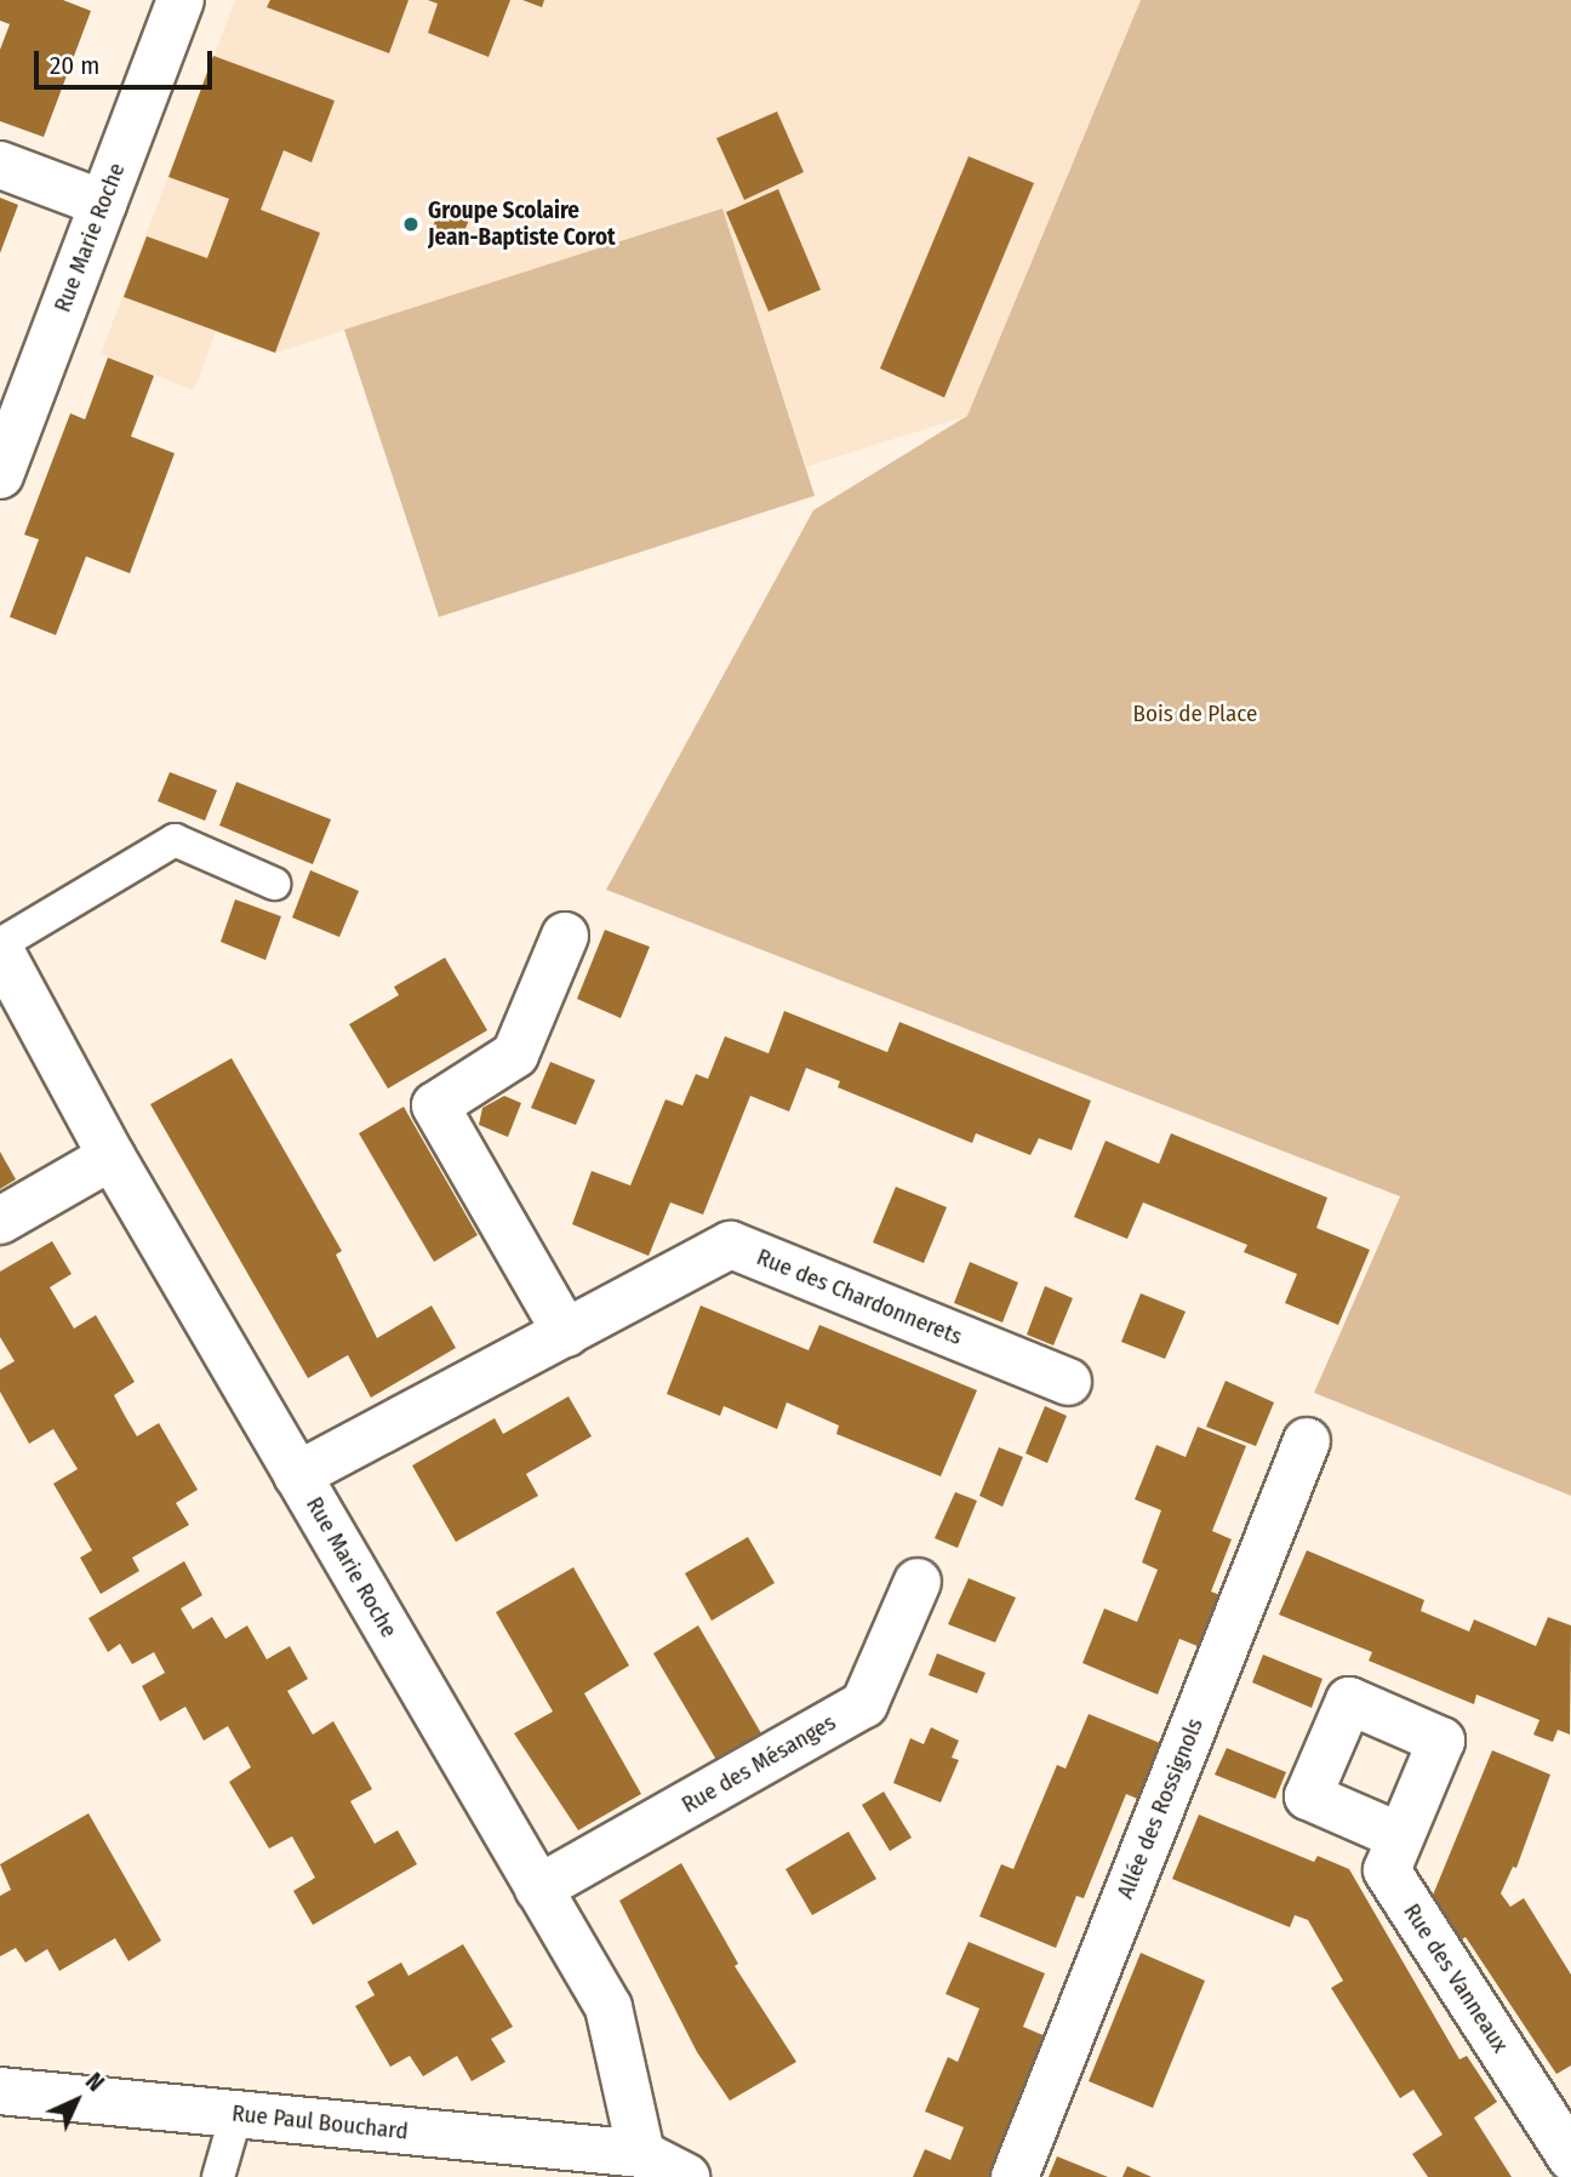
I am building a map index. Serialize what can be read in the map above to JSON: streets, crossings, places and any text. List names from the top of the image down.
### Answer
{
  "streets": {
    "street": [
      "Rue Marie Roche",
      "Rue des Chardonnerets",
      "Rue des Mésanges",
      "Allée des Rossignols",
      "Rue des Vanneaux",
      "Rue Paul Bouchard"
    ]
  },
  "crossings": [
    ["Rue Marie Roche", "Rue des Chardonnerets"],
    ["Rue Marie Roche", "Rue des Mésanges"],
    ["Rue Marie Roche", "Rue Paul Bouchard"]
  ],
  "parks": ["Bois de Place"],
  "places": ["Groupe Scolaire Jean-Baptiste Corot"],
  "scale_bar": "20 m",
  "north": "top right"
}
